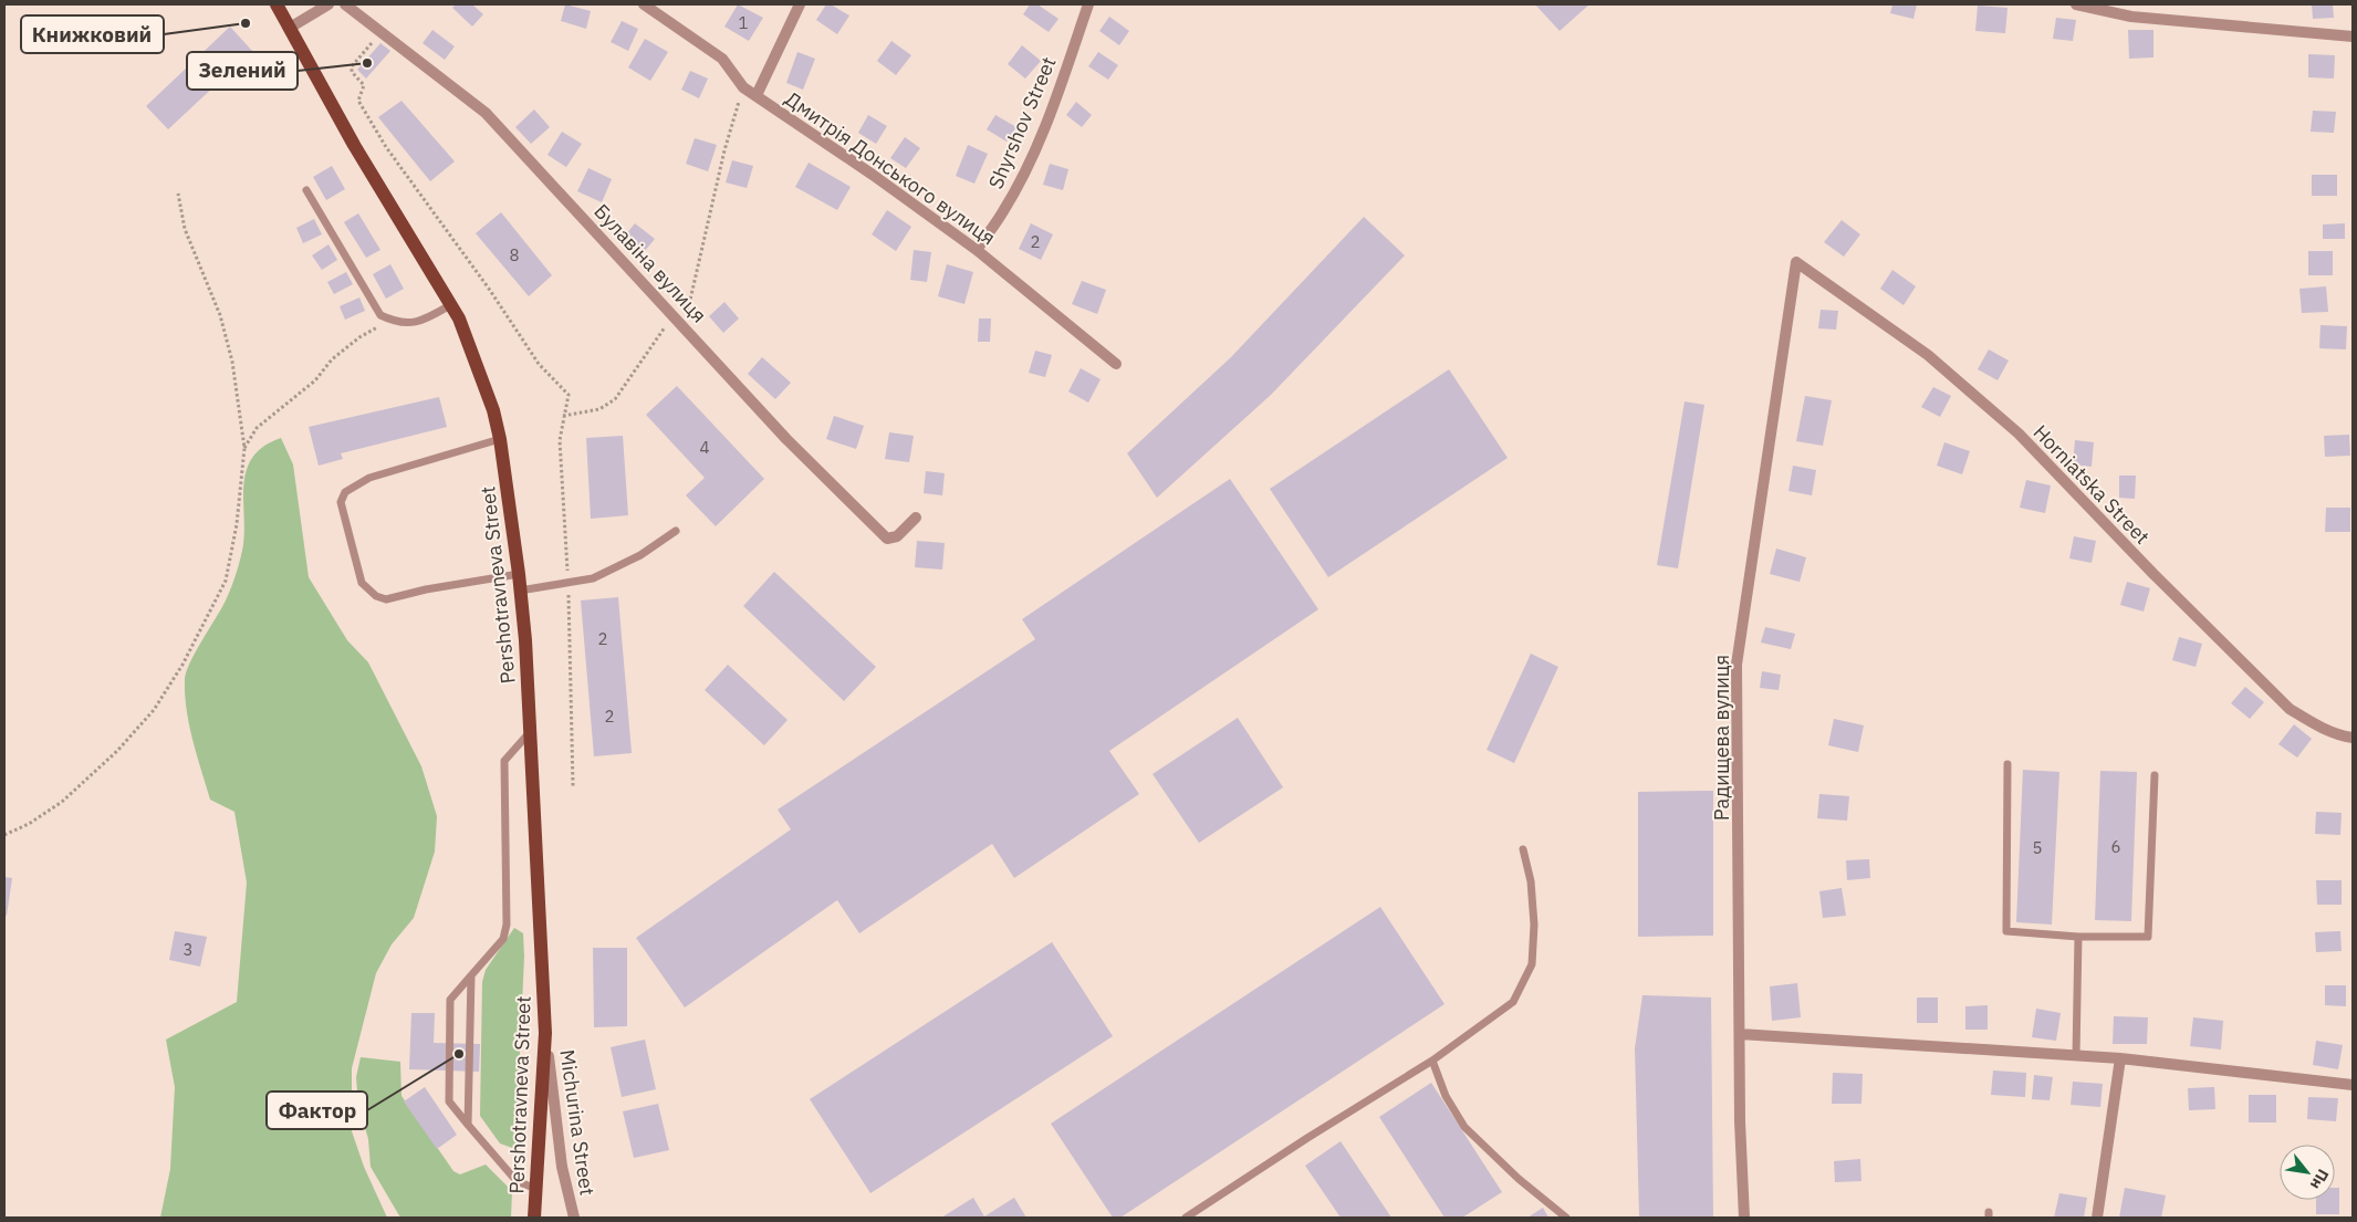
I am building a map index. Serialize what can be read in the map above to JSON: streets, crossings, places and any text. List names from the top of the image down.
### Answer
{
  "streets": {
    "main road": ["Pershotravneva Street"],
    "street": [
      "Shyrshov Street",
      "Дмитрія Донського вулиця",
      "Булавіна вулиця",
      "Horniatska Street",
      "Радищева вулиця",
      "Michurina Street"
    ]
  },
  "crossings": [
    ["Shyrshov Street", "Дмитрія Донського вулиця"],
    ["Horniatska Street", "Радищева вулиця"],
    ["Pershotravneva Street", "Michurina Street"]
  ],
  "places": ["Книжковий", "Зелений", "Фактор"],
  "house_numbers": [
    "1",
    "2",
    "8",
    "4",
    "2",
    "2",
    "6",
    "5",
    "3"
  ],
  "north": "bottom right"
}
